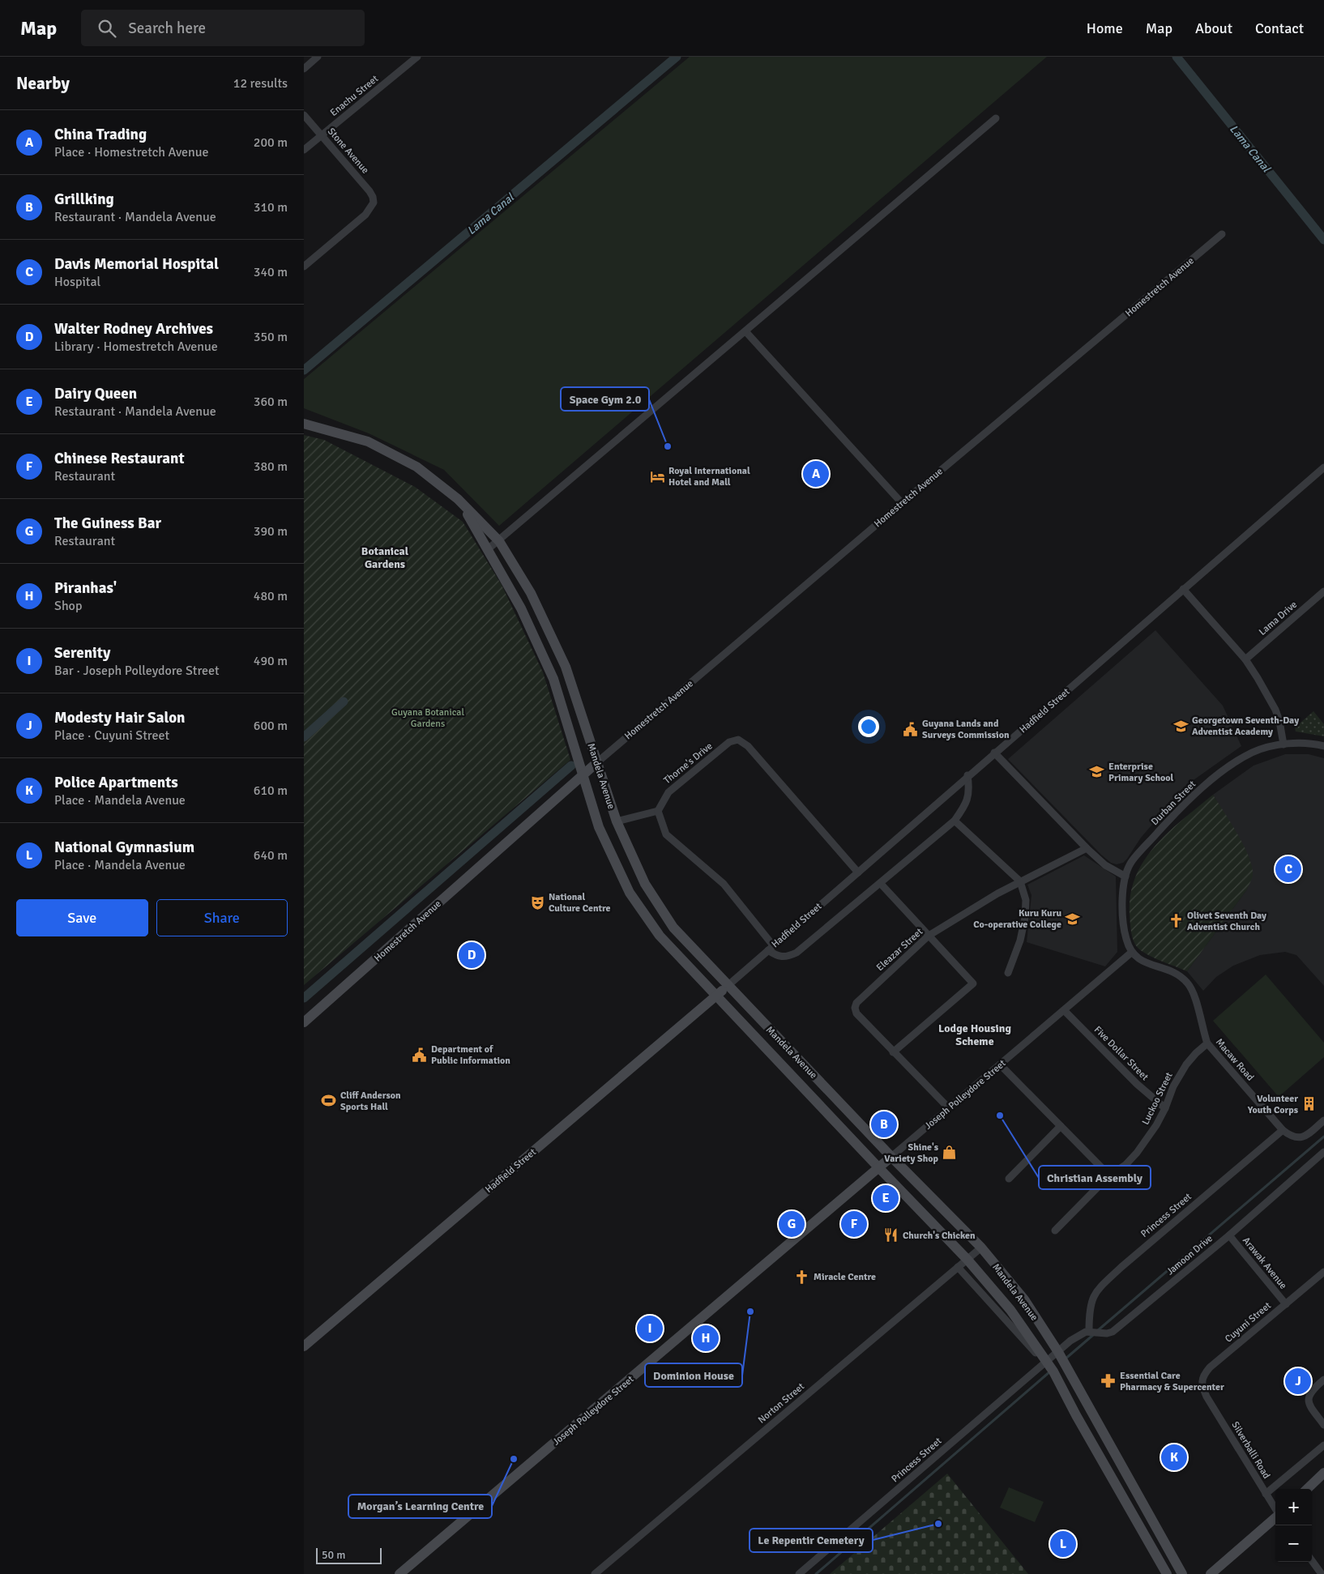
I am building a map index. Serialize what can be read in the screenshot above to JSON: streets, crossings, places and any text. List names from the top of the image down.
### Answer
{
  "streets": {
    "main road": [
      "Homestretch Avenue",
      "Hadfield Street",
      "Mandela Avenue",
      "Joseph Polleydore Street"
    ],
    "street": [
      "Enachu Street",
      "Stone Avenue",
      "Lama Drive",
      "Thorne's Drive",
      "Durban Street",
      "Eleazar Street",
      "Five Dollar Street",
      "Macaw Road",
      "Luckoo Street",
      "Princess Street",
      "Jamoon Drive",
      "Arawak Avenue",
      "Cuyuni Street",
      "Norton Street",
      "Silverballi Road"
    ]
  },
  "crossings": [
    ["Enachu Street", "Stone Avenue"],
    ["Homestretch Avenue", "Mandela Avenue"],
    ["Hadfield Street", "Thorne's Drive"],
    ["Hadfield Street", "Mandela Avenue"],
    ["Mandela Avenue", "Joseph Polleydore Street"],
    ["Mandela Avenue", "Princess Street"],
    ["Mandela Avenue", "Norton Street"],
    ["Durban Street", "Macaw Road"],
    ["Durban Street", "Joseph Polleydore Street"],
    ["Eleazar Street", "Joseph Polleydore Street"],
    ["Five Dollar Street", "Joseph Polleydore Street"],
    ["Five Dollar Street", "Luckoo Street"],
    ["Macaw Road", "Joseph Polleydore Street"],
    ["Macaw Road", "Luckoo Street"],
    ["Macaw Road", "Princess Street"],
    ["Princess Street", "Jamoon Drive"],
    ["Jamoon Drive", "Arawak Avenue"],
    ["Arawak Avenue", "Cuyuni Street"],
    ["Cuyuni Street", "Silverballi Road"]
  ],
  "districts": ["Botanical Gardens", "Lodge Housing Scheme"],
  "water": ["Lama Canal"],
  "parks": ["Guyana Botanical Gardens"],
  "places": {
    "other": [
      "Space Gym 2.0",
      "Christian Assembly",
      "Dominion House",
      "Morgan’s Learning Centre",
      "Le Repentir Cemetery"
    ],
    "hotel": ["Royal International Hotel and Mall"],
    "school or university": ["Georgetown Seventh-Day Adventist Academy", "Enterprise Primary School", "Kuru Kuru Co-operative College"],
    "public building": ["Guyana Lands and Surveys Commission", "Department of Public Information"],
    "theatre": ["National Culture Centre"],
    "church": ["Olivet Seventh Day Adventist Church", "Miracle Centre"],
    "sports": ["Cliff Anderson Sports Hall"],
    "building": ["Volunteer Youth Corps"],
    "shop": ["Shine's Variety Shop"],
    "restaurant": ["Church's Chicken"],
    "pharmacy": ["Essential Care Pharmacy & Supercenter"]
  },
  "scale_bar": "50 m",
  "page": {
    "header": "Map",
    "search": "Search here",
    "nav": [
      "Home",
      "Map",
      "About",
      "Contact"
    ],
    "heading": ["Nearby", "12 results"],
    "list": [
      {
        "mark": "A",
        "name": "China Trading",
        "note": "Place · Homestretch Avenue",
        "value": "200 m"
      },
      {
        "mark": "B",
        "name": "Grillking",
        "note": "Restaurant · Mandela Avenue",
        "value": "310 m"
      },
      {
        "mark": "C",
        "name": "Davis Memorial Hospital",
        "note": "Hospital",
        "value": "340 m"
      },
      {
        "mark": "D",
        "name": "Walter Rodney Archives",
        "note": "Library · Homestretch Avenue",
        "value": "350 m"
      },
      {
        "mark": "E",
        "name": "Dairy Queen",
        "note": "Restaurant · Mandela Avenue",
        "value": "360 m"
      },
      {
        "mark": "F",
        "name": "Chinese Restaurant",
        "note": "Restaurant",
        "value": "380 m"
      },
      {
        "mark": "G",
        "name": "The Guiness Bar",
        "note": "Restaurant",
        "value": "390 m"
      },
      {
        "mark": "H",
        "name": "Piranhas'",
        "note": "Shop",
        "value": "480 m"
      },
      {
        "mark": "I",
        "name": "Serenity",
        "note": "Bar · Joseph Polleydore Street",
        "value": "490 m"
      },
      {
        "mark": "J",
        "name": "Modesty Hair Salon",
        "note": "Place · Cuyuni Street",
        "value": "600 m"
      },
      {
        "mark": "K",
        "name": "Police Apartments",
        "note": "Place · Mandela Avenue",
        "value": "610 m"
      },
      {
        "mark": "L",
        "name": "National Gymnasium",
        "note": "Place · Mandela Avenue",
        "value": "640 m"
      }
    ],
    "pins": [
      "A",
      "C",
      "D",
      "B",
      "E",
      "F",
      "G",
      "I",
      "H",
      "J",
      "K",
      "L"
    ],
    "buttons": ["Save", "Share"],
    "map_buttons": ["+", "−"],
    "scale": "50 m"
  }
}
